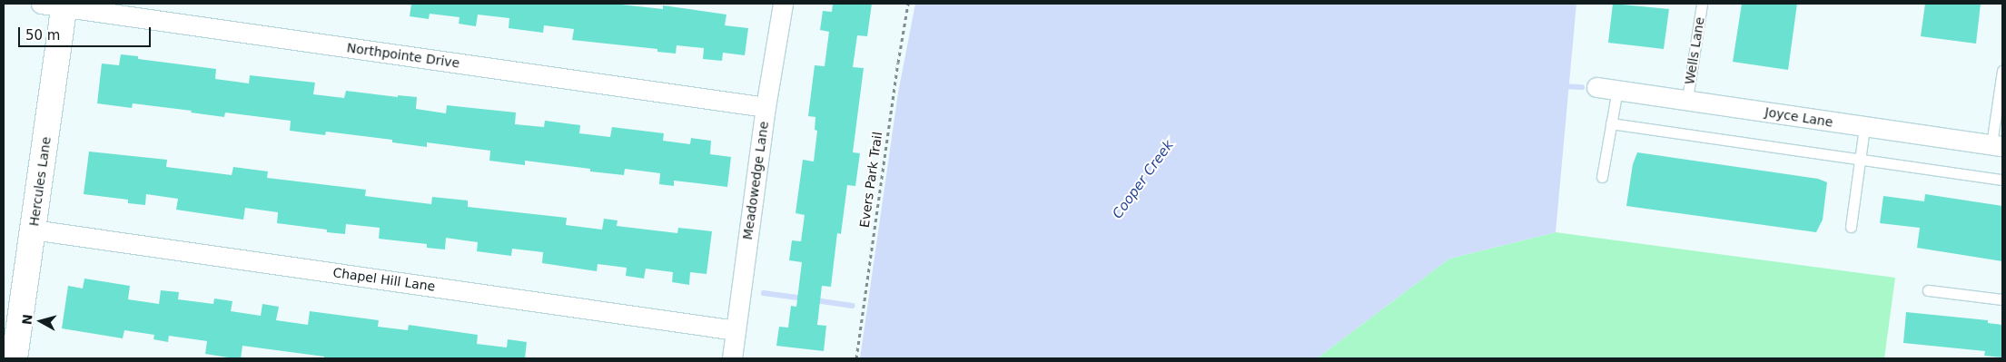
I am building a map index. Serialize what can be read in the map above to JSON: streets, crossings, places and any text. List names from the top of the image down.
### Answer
{
  "streets": {
    "street": [
      "Northpointe Drive",
      "Joyce Lane",
      "Meadowedge Lane",
      "Hercules Lane",
      "Chapel Hill Lane"
    ],
    "lane": ["Wells Lane"],
    "path": ["Evers Park Trail"]
  },
  "crossings": [
    ["Wells Lane", "Joyce Lane"],
    ["Northpointe Drive", "Meadowedge Lane"],
    ["Northpointe Drive", "Hercules Lane"],
    ["Meadowedge Lane", "Chapel Hill Lane"],
    ["Hercules Lane", "Chapel Hill Lane"]
  ],
  "water": ["Cooper Creek"],
  "scale_bar": "50 m",
  "north": "left"
}
